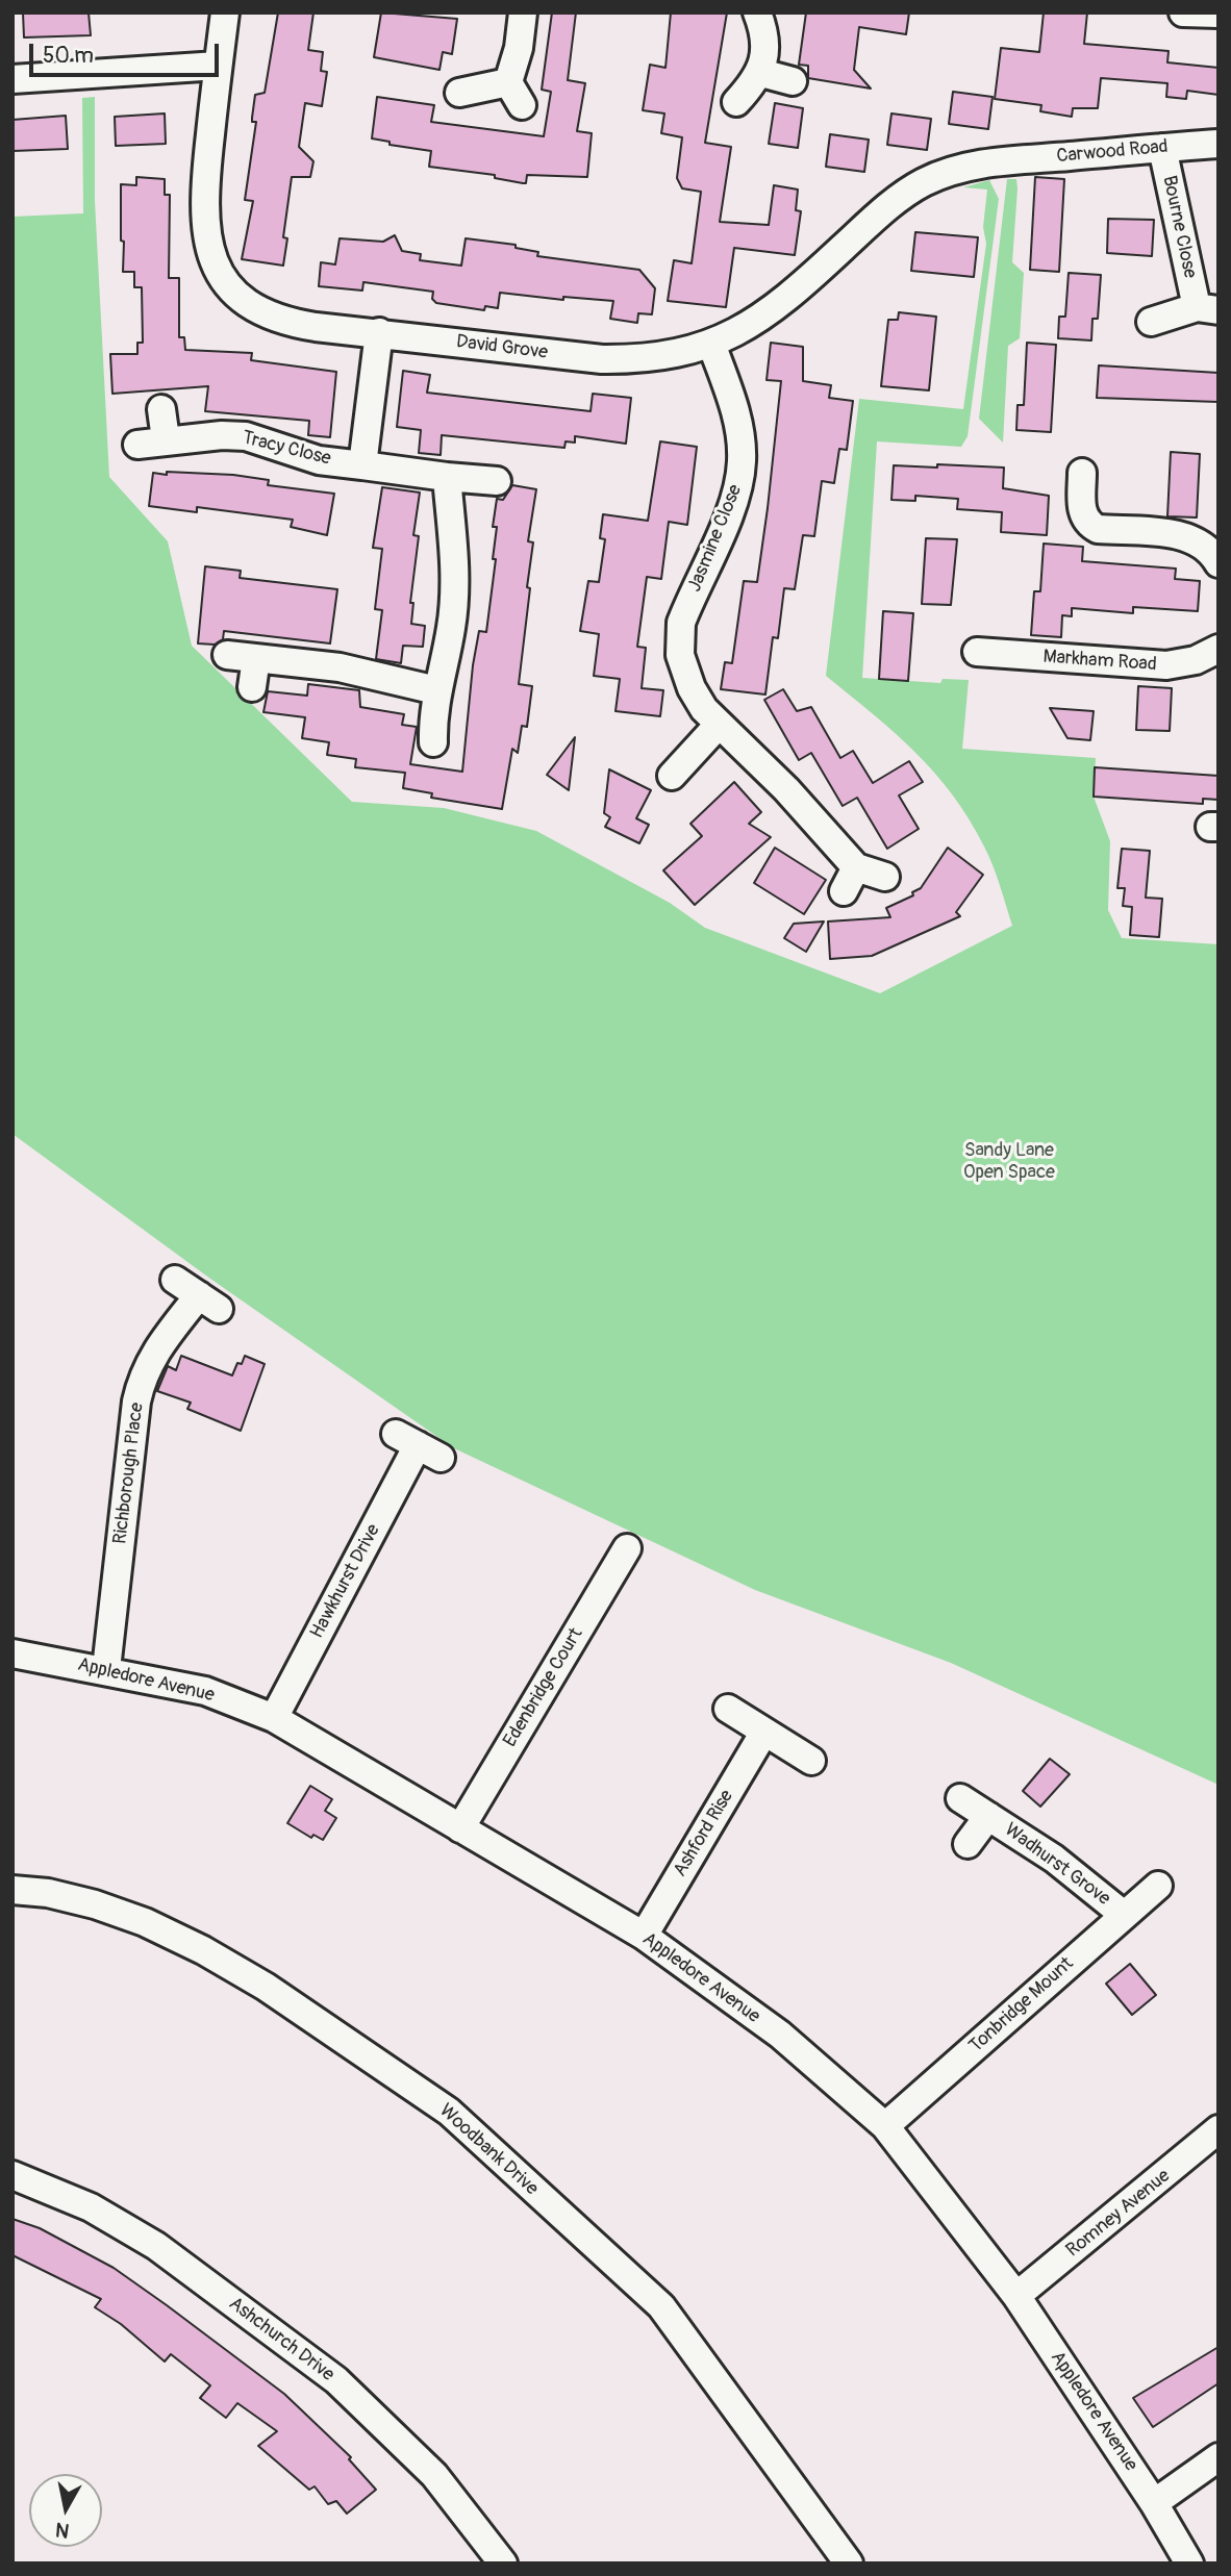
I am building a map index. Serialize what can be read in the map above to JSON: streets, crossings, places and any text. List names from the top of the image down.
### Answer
{
  "streets": {
    "street": [
      "Carwood Road",
      "Bourne Close",
      "David Grove",
      "Tracy Close",
      "Jasmine Close",
      "Markham Road",
      "Richborough Place",
      "Hawkhurst Drive",
      "Appledore Avenue",
      "Edenbridge Court",
      "Ashford Rise",
      "Wadhurst Grove",
      "Tonbridge Mount",
      "Woodbank Drive",
      "Romney Avenue",
      "Ashchurch Drive"
    ]
  },
  "crossings": [
    ["Carwood Road", "Bourne Close"],
    ["Carwood Road", "David Grove"],
    ["David Grove", "Jasmine Close"],
    ["Richborough Place", "Appledore Avenue"],
    ["Hawkhurst Drive", "Appledore Avenue"],
    ["Appledore Avenue", "Edenbridge Court"],
    ["Appledore Avenue", "Ashford Rise"],
    ["Appledore Avenue", "Tonbridge Mount"],
    ["Appledore Avenue", "Romney Avenue"],
    ["Wadhurst Grove", "Tonbridge Mount"]
  ],
  "parks": ["Sandy Lane Open Space"],
  "scale_bar": "50 m",
  "north": "bottom"
}
